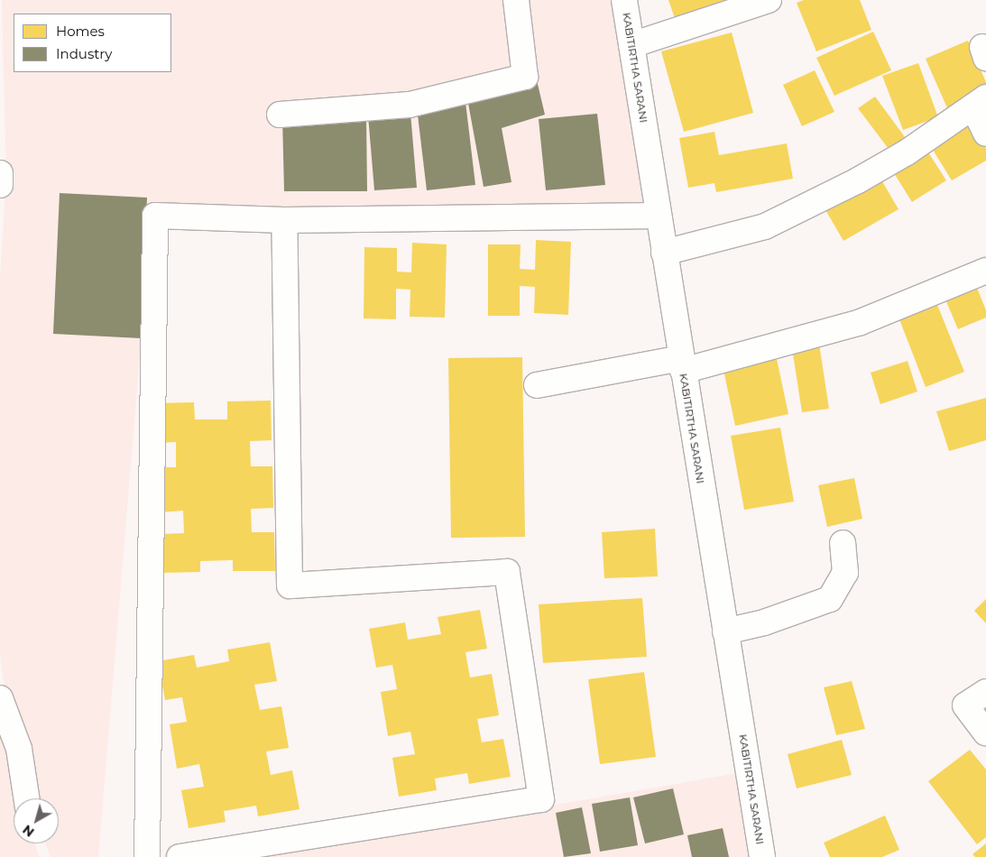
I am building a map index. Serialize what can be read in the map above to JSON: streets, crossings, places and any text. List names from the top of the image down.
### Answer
{
  "streets": {
    "street": ["KABITIRTHA SARANI"]
  },
  "legend": ["Homes", "Industry"],
  "north": "bottom left"
}
